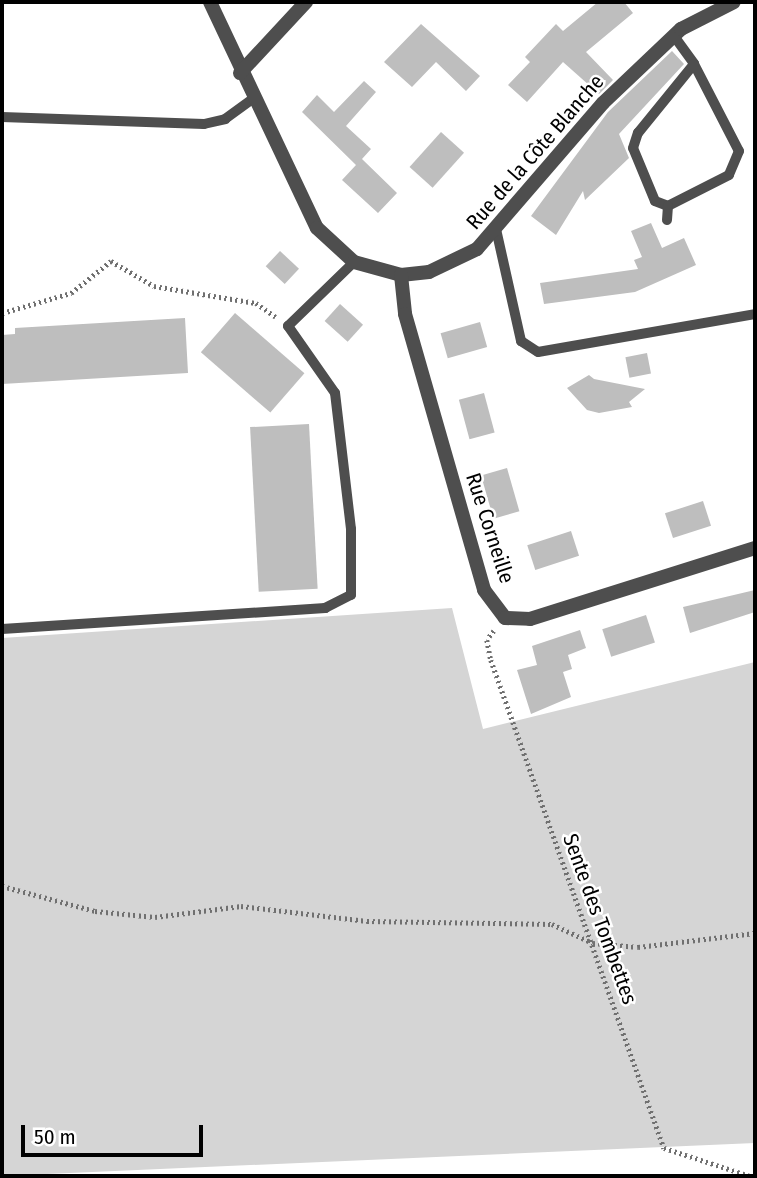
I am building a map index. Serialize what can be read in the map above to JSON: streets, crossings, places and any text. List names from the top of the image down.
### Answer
{
  "streets": {
    "street": ["Rue de la Côte Blanche", "Rue Corneille"],
    "path": ["Sente des Tombettes"]
  },
  "crossings": [
    ["Rue de la Côte Blanche", "Rue Corneille"],
    ["Rue Corneille", "Sente des Tombettes"]
  ],
  "scale_bar": "50 m"
}
